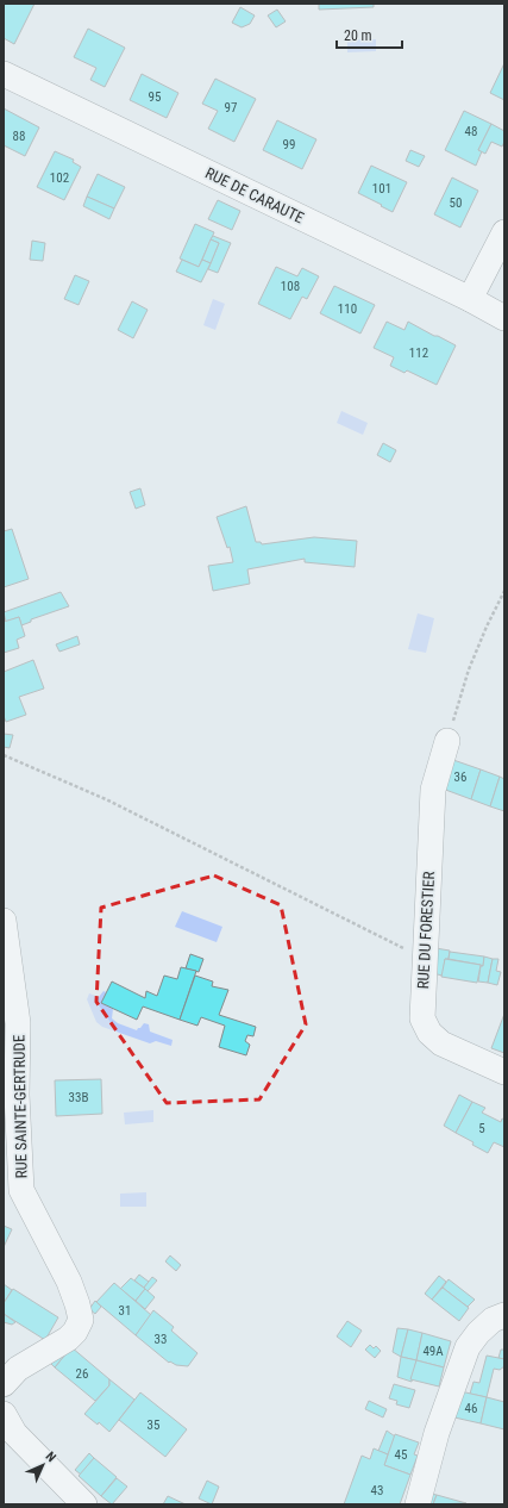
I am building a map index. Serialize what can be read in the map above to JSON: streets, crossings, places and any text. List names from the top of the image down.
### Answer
{
  "streets": {
    "street": ["RUE DE CARAUTE", "RUE DU FORESTIER", "RUE SAINTE-GERTRUDE"]
  },
  "house_numbers": [
    "95",
    "97",
    "48",
    "88",
    "99",
    "102",
    "101",
    "50",
    "108",
    "110",
    "112",
    "36",
    "33B",
    "5",
    "31",
    "33",
    "49A",
    "26",
    "46",
    "35",
    "45",
    "43"
  ],
  "scale_bar": "20 m",
  "north": "top right"
}
